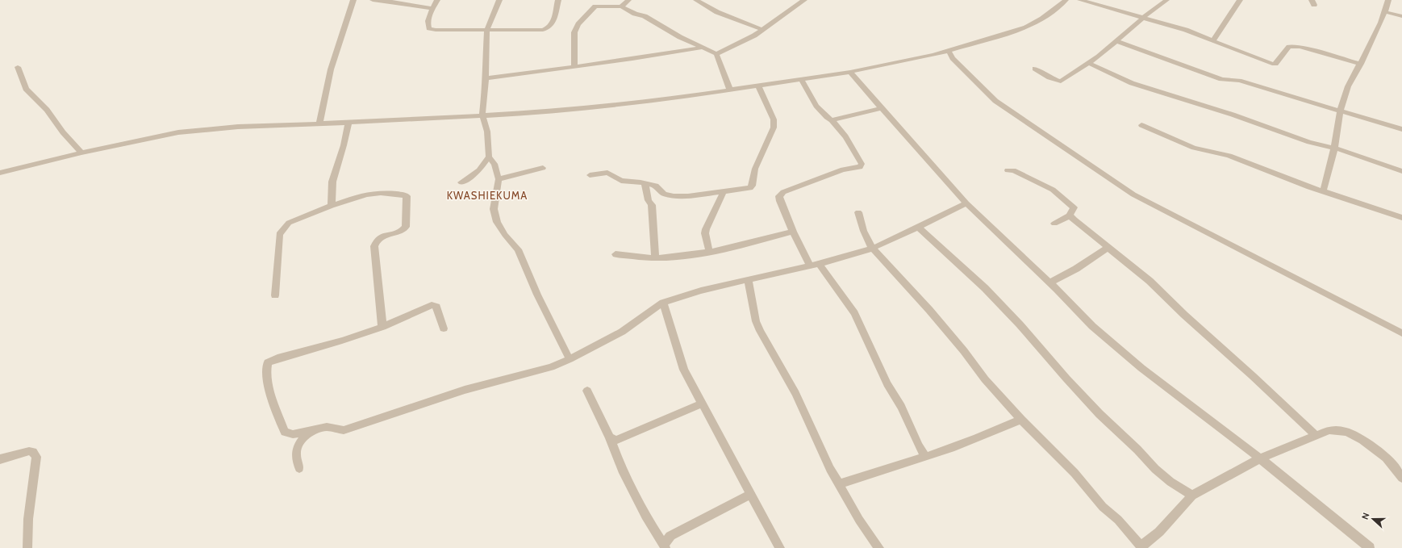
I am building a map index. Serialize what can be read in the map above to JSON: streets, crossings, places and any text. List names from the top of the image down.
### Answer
{
  "districts": ["KWASHIEKUMA"],
  "north": "left"
}
